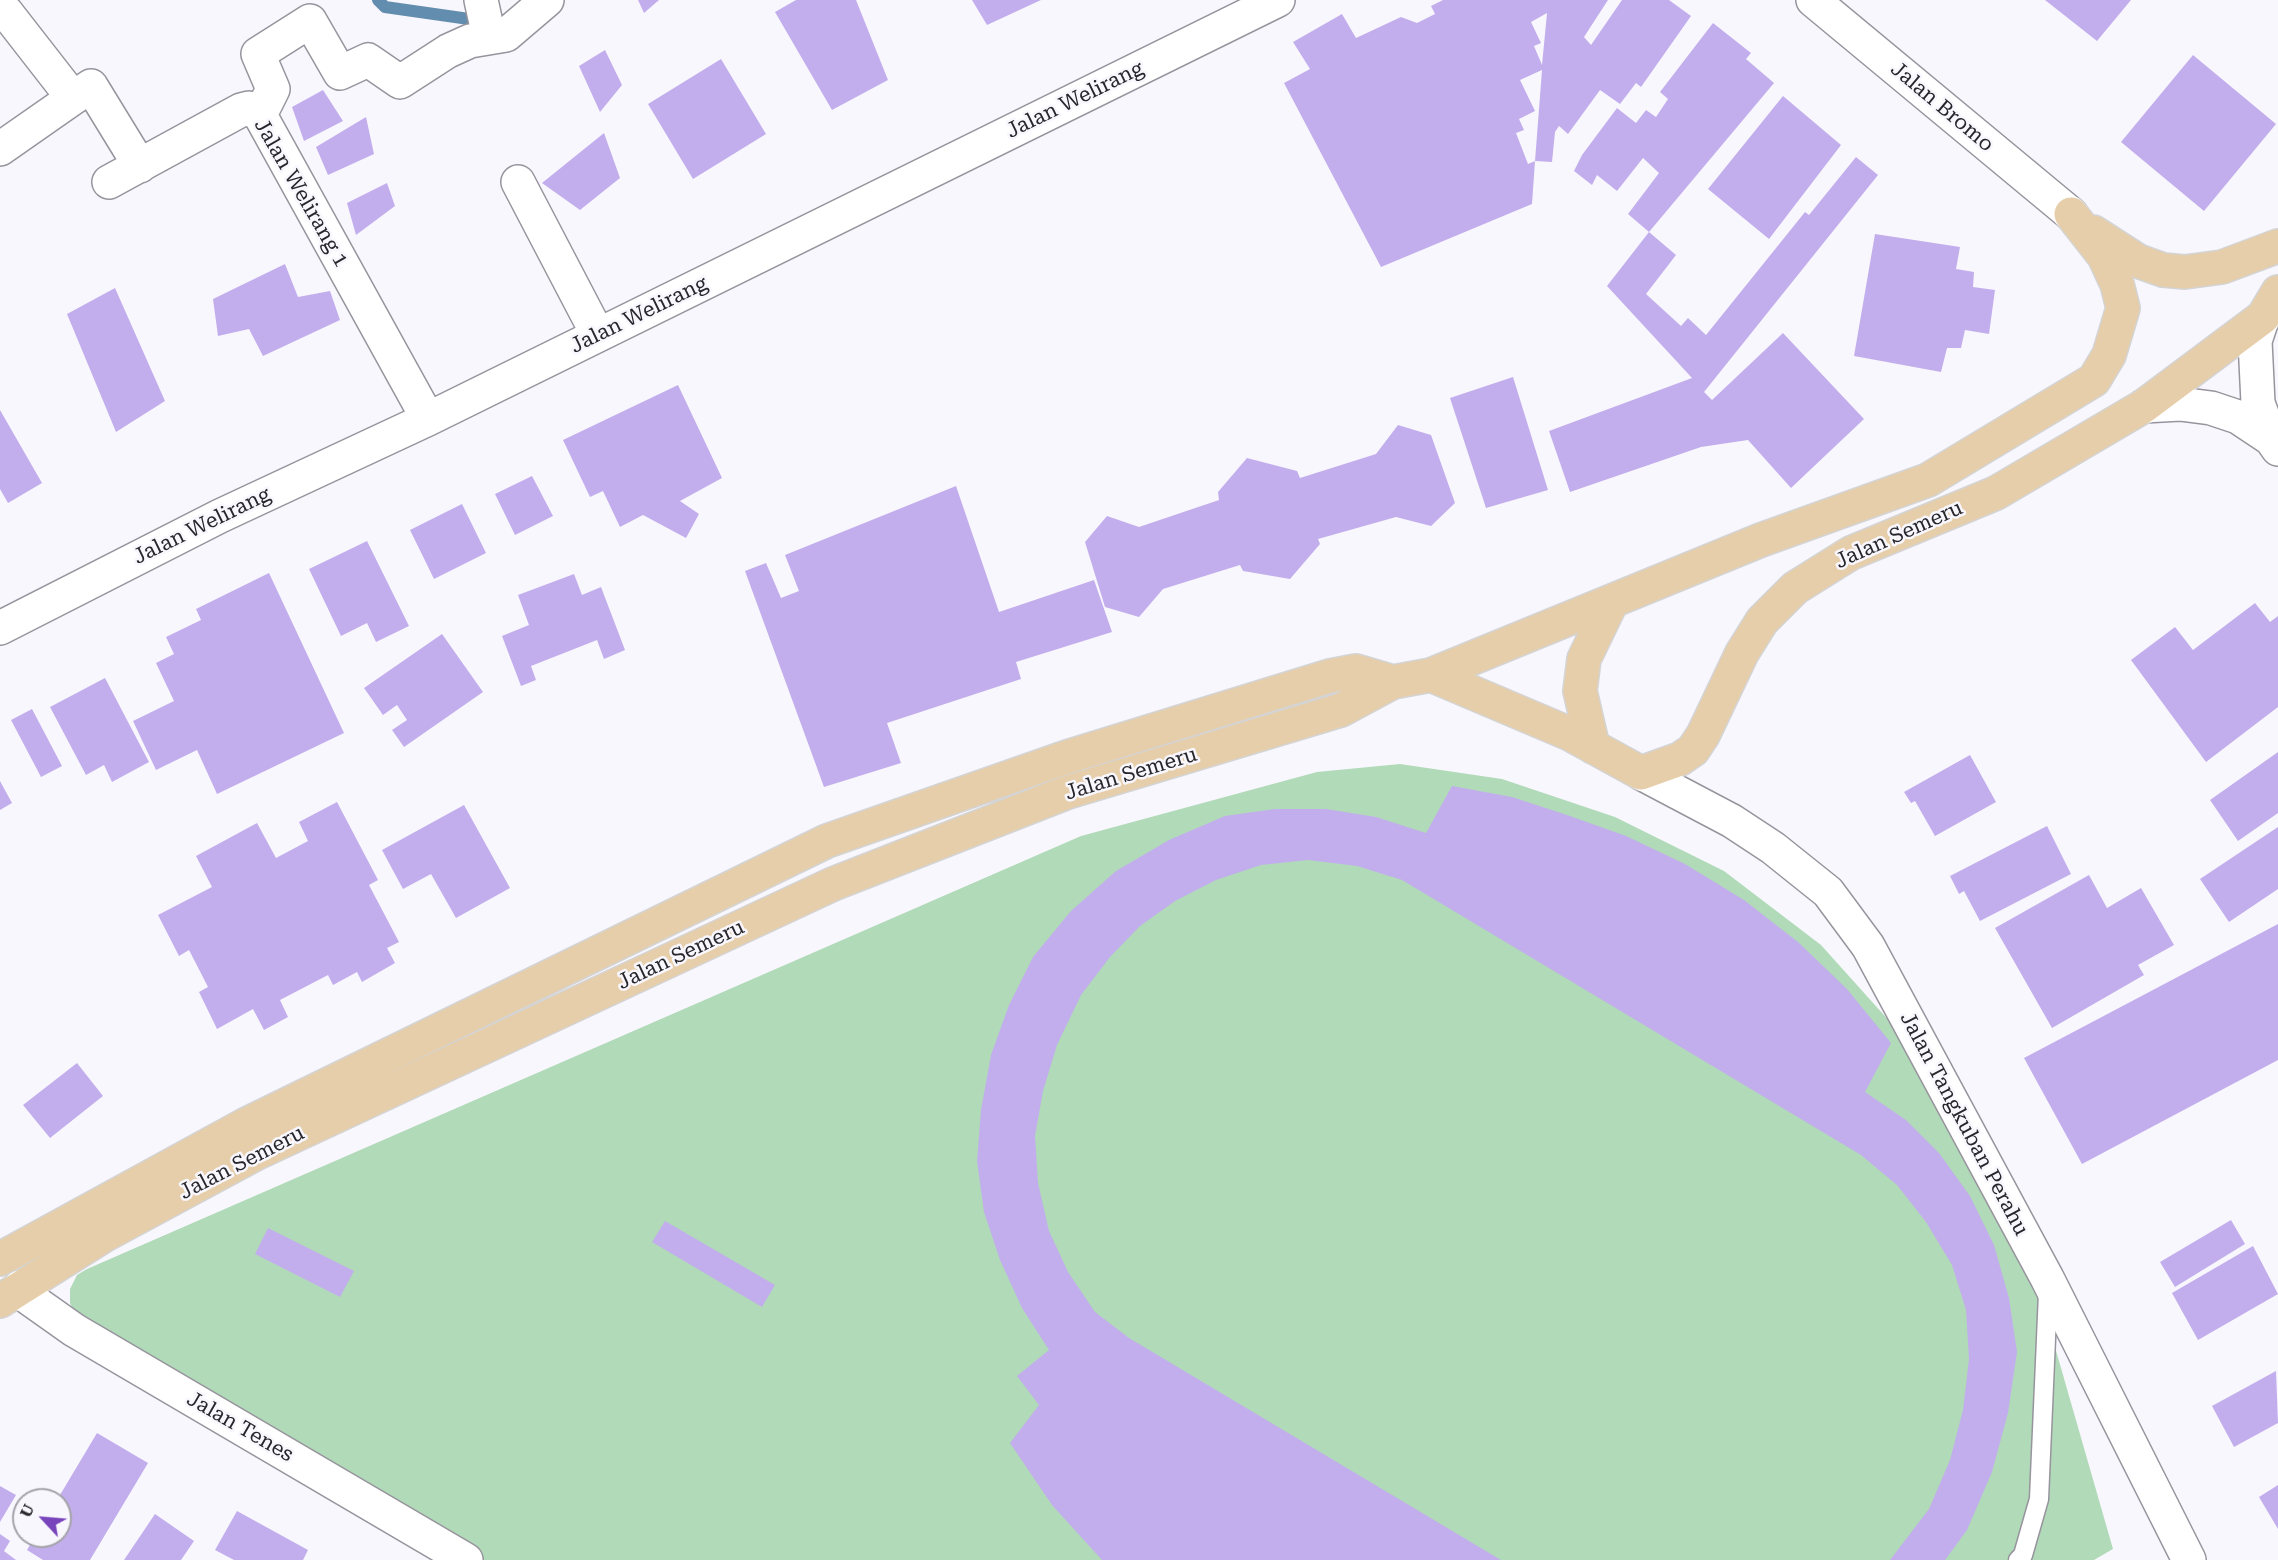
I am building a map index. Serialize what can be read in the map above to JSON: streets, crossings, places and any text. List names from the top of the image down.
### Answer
{
  "streets": {
    "main road": ["Jalan Bromo", "Jalan Semeru"],
    "street": [
      "Jalan Welirang",
      "Jalan Welirang 1",
      "Jalan Tangkuban Perahu",
      "Jalan Tenes"
    ]
  },
  "crossings": [
    ["Jalan Welirang", "Jalan Welirang 1"],
    ["Jalan Bromo", "Jalan Semeru"],
    ["Jalan Semeru", "Jalan Tangkuban Perahu"],
    ["Jalan Semeru", "Jalan Tenes"]
  ],
  "north": "top left"
}
